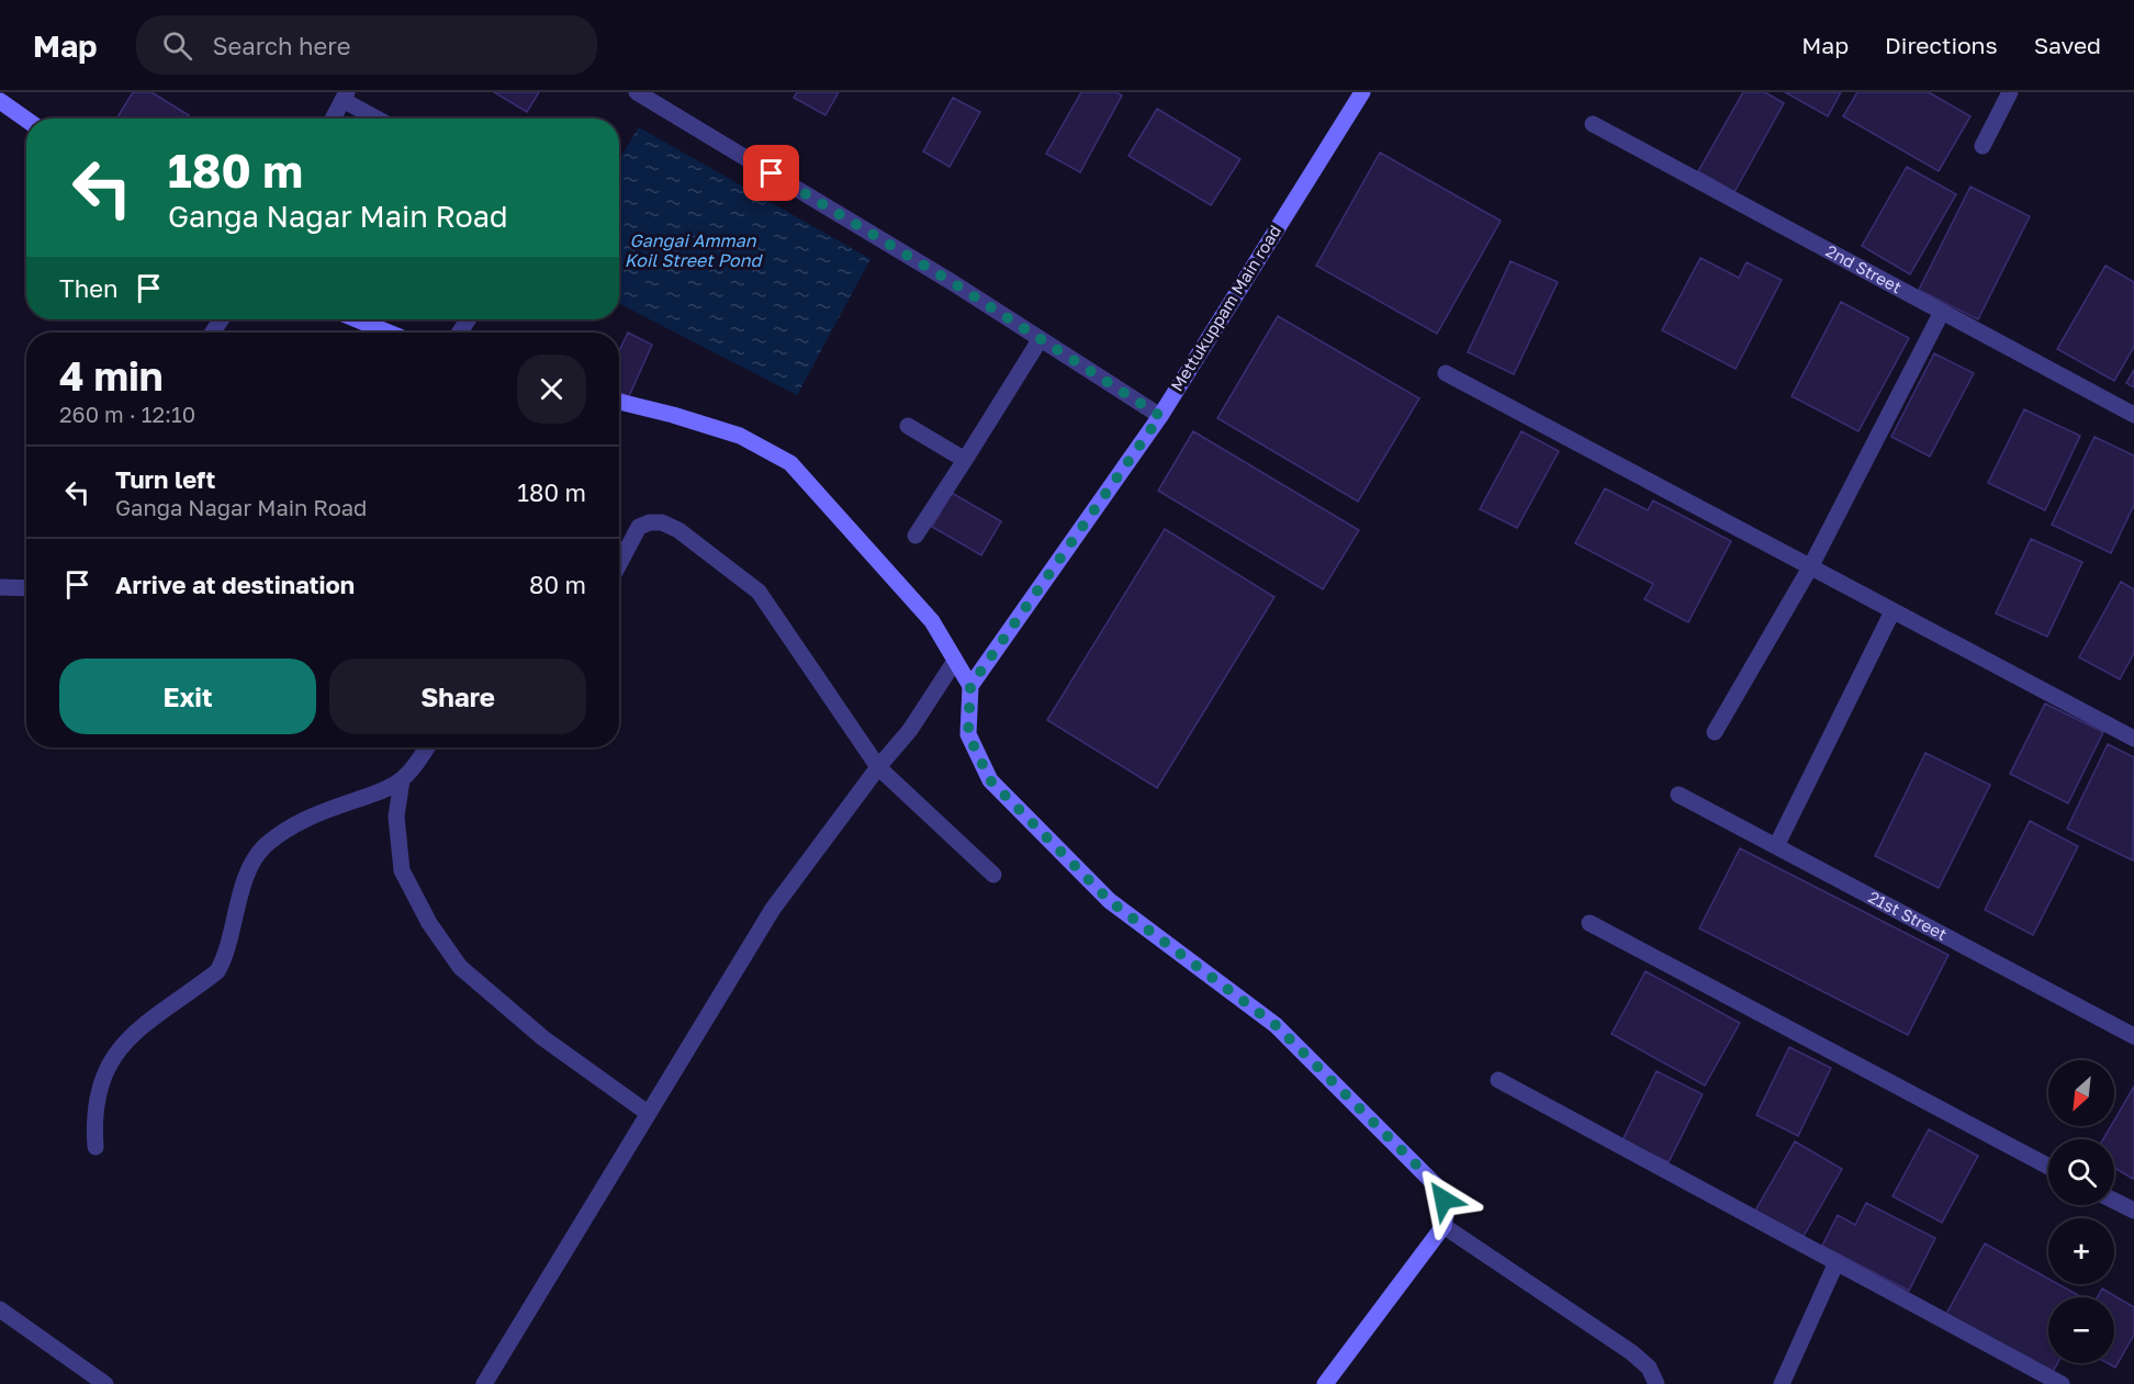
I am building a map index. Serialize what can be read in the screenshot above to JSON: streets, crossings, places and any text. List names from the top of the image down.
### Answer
{
  "streets": {
    "main road": ["Mettukuppam Main road"],
    "street": ["2nd Street", "21st Street"]
  },
  "water": ["Gangai Amman Koil Street Pond"],
  "north": "bottom left",
  "page": {
    "header": "Map",
    "search": "Search here",
    "nav": ["Map", "Directions", "Saved"],
    "turn": ["180 m", "Ganga Nagar Main Road"],
    "then": "Then",
    "heading": ["4 min", "260 m · 12:10"],
    "list": [
      {
        "name": "Turn left",
        "note": "Ganga Nagar Main Road",
        "value": "180 m"
      },
      {
        "name": "Arrive at destination",
        "value": "80 m"
      }
    ],
    "buttons": ["Exit", "Share"],
    "map_buttons": ["+", "−"]
  }
}
